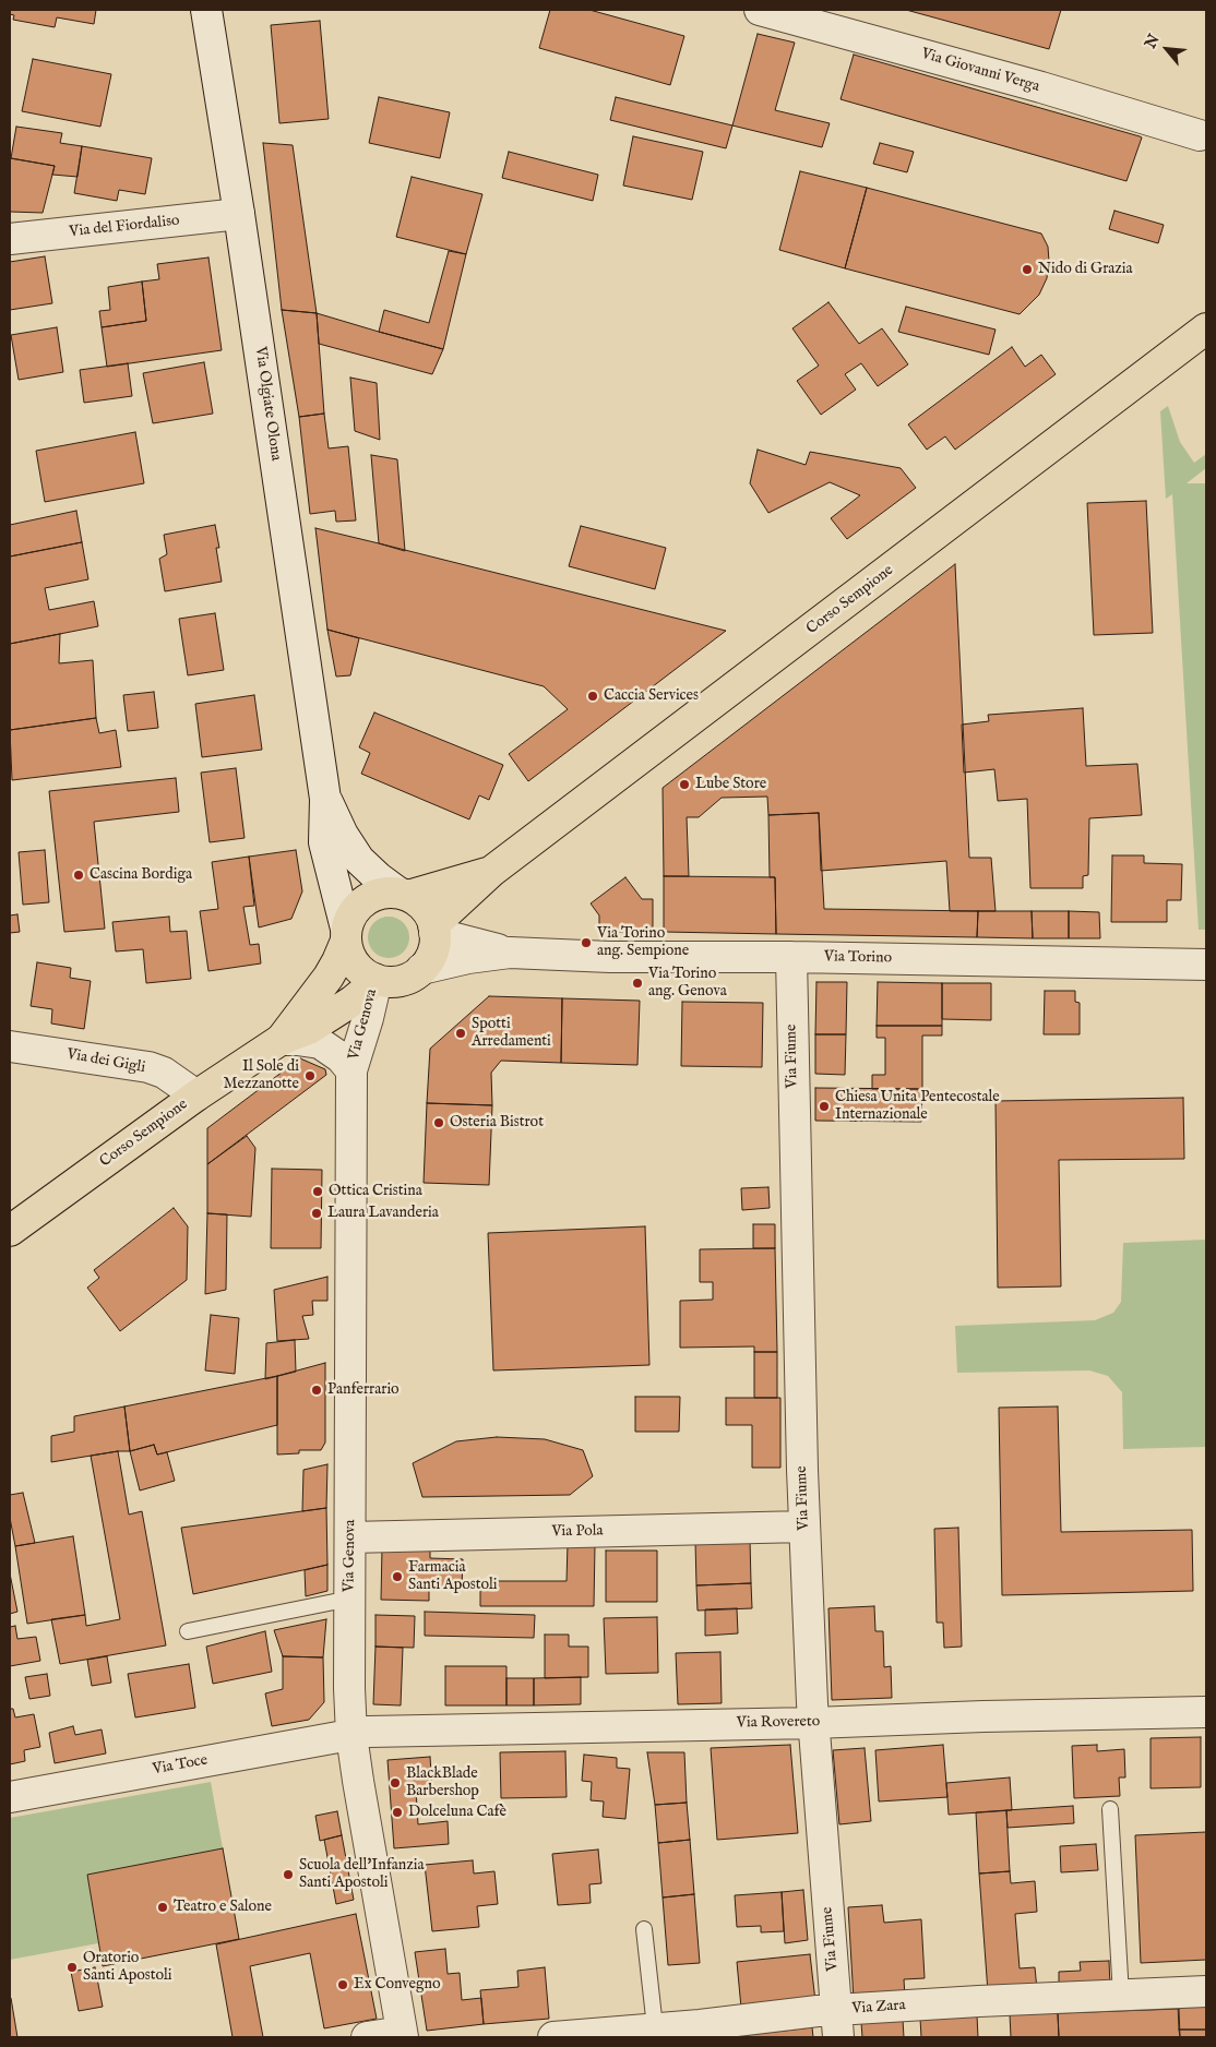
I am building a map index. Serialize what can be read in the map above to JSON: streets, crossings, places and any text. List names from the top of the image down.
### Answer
{
  "streets": {
    "main road": ["Corso Sempione"],
    "street": [
      "Via Giovanni Verga",
      "Via del Fiordaliso",
      "Via Olgiate Olona",
      "Via Torino",
      "Via Genova",
      "Via Fiume",
      "Via dei Gigli",
      "Via Pola",
      "Via Rovereto",
      "Via Toce",
      "Via Zara"
    ]
  },
  "crossings": [
    ["Via del Fiordaliso", "Via Olgiate Olona"],
    ["Via Olgiate Olona", "Corso Sempione"],
    ["Via Olgiate Olona", "Via Torino"],
    ["Via Olgiate Olona", "Via Genova"],
    ["Corso Sempione", "Via Torino"],
    ["Corso Sempione", "Via Genova"],
    ["Corso Sempione", "Via dei Gigli"],
    ["Via Torino", "Via Genova"],
    ["Via Torino", "Via Fiume"],
    ["Via Genova", "Via Pola"],
    ["Via Genova", "Via Rovereto"],
    ["Via Genova", "Via Toce"],
    ["Via Fiume", "Via Pola"],
    ["Via Fiume", "Via Rovereto"],
    ["Via Fiume", "Via Zara"],
    ["Via Rovereto", "Via Toce"]
  ],
  "places": [
    "Nido di Grazia",
    "Caccia Services",
    "Lube Store",
    "Cascina Bordiga",
    "Via Torino ang. Sempione",
    "Via Torino ang. Genova",
    "Spotti Arredamenti",
    "Il Sole di Mezzanotte",
    "Chiesa Unita Pentecostale Internazionale",
    "Osteria Bistrot",
    "Ottica Cristina",
    "Laura Lavanderia",
    "Panferrario",
    "Farmacia Santi Apostoli",
    "BlackBlade Barbershop",
    "Dolceluna Cafè",
    "Scuola dell'Infanzia Santi Apostoli",
    "Teatro e Salone",
    "Oratorio Santi Apostoli",
    "Ex Convegno"
  ],
  "north": "top left"
}
